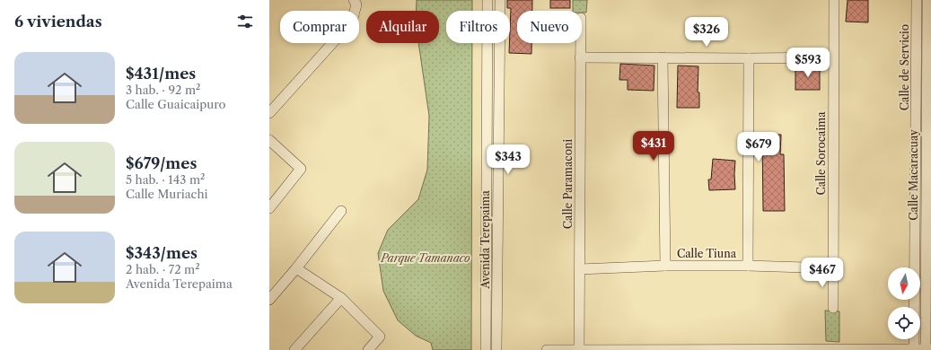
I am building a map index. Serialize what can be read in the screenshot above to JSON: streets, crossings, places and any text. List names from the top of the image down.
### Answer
{
  "streets": {
    "street": [
      "Calle de Servicio",
      "Calle Sorocaima",
      "Calle Macaracuay",
      "Calle Paramaconi",
      "Avenida Terepaima",
      "Calle Tiuna"
    ]
  },
  "crossings": [
    ["Calle Sorocaima", "Calle Tiuna"],
    ["Calle Paramaconi", "Calle Tiuna"]
  ],
  "parks": ["Parque Tamanaco"],
  "north": "bottom",
  "page": {
    "heading": "6 viviendas",
    "chip": [
      "Comprar",
      "Alquilar",
      "Filtros",
      "Nuevo"
    ],
    "price": [
      "$326",
      "$593",
      "$431",
      "$679",
      "$343",
      "$467"
    ],
    "list": [
      {
        "name": "$431/mes",
        "note": "3 hab. · 92 m² · Calle Guaicaipuro"
      },
      {
        "name": "$679/mes",
        "note": "5 hab. · 143 m² · Calle Muriachi"
      },
      {
        "name": "$343/mes",
        "note": "2 hab. · 72 m² · Avenida Terepaima"
      }
    ]
  }
}
